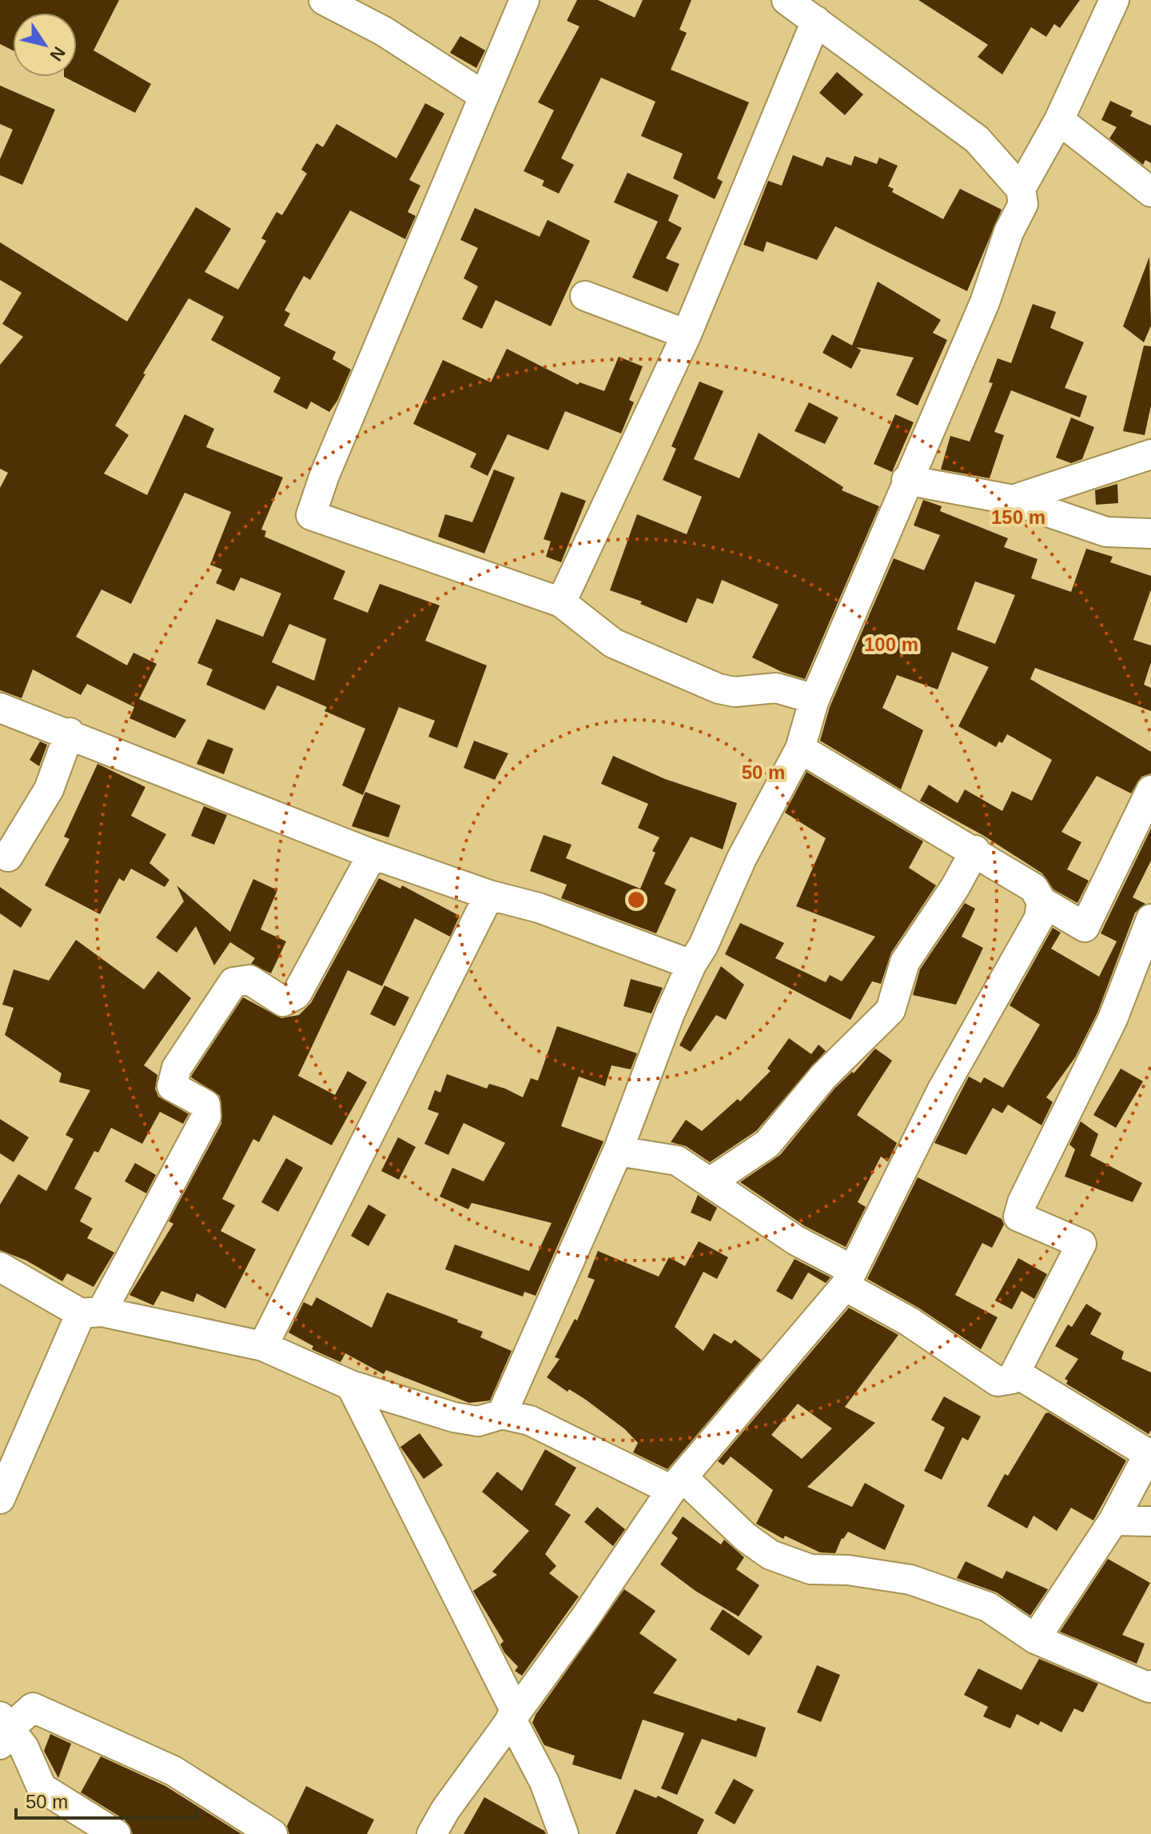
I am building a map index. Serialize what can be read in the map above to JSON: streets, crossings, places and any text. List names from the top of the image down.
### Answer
{
  "scale_bar": "50 m",
  "north": "bottom right",
  "rings": ["150 m", "100 m", "50 m"]
}
